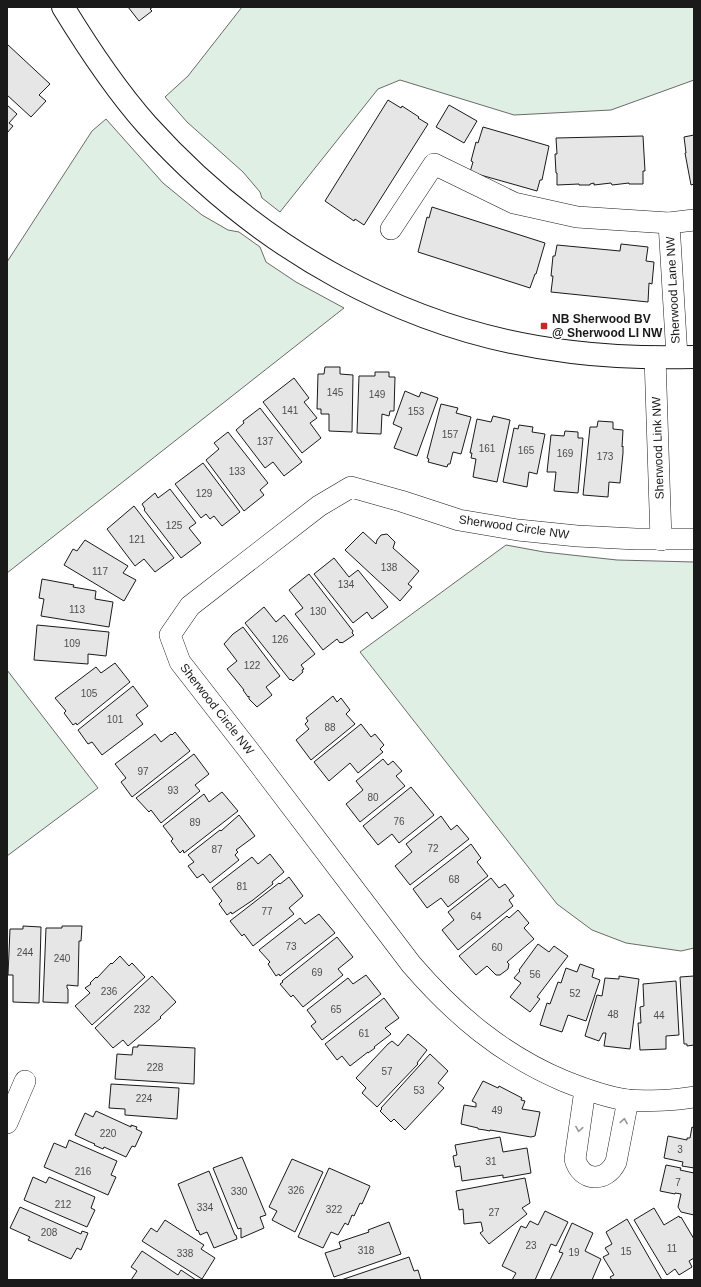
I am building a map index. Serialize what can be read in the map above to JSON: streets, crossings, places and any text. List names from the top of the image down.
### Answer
{
  "streets": {
    "street": ["Sherwood Lane NW", "Sherwood Link NW", "Sherwood Circle NW"]
  },
  "crossings": [
    ["Sherwood Lane NW", "Sherwood Link NW"],
    ["Sherwood Link NW", "Sherwood Circle NW"]
  ],
  "places": {
    "transit": ["NB Sherwood BV @ Sherwood LI NW"]
  },
  "house_numbers": [
    "145",
    "149",
    "141",
    "153",
    "157",
    "137",
    "161",
    "165",
    "169",
    "173",
    "133",
    "129",
    "125",
    "121",
    "138",
    "117",
    "134",
    "113",
    "130",
    "126",
    "109",
    "122",
    "105",
    "101",
    "88",
    "97",
    "93",
    "80",
    "76",
    "89",
    "72",
    "87",
    "68",
    "81",
    "77",
    "64",
    "73",
    "60",
    "244",
    "240",
    "69",
    "56",
    "236",
    "52",
    "232",
    "65",
    "48",
    "44",
    "61",
    "228",
    "57",
    "53",
    "224",
    "49",
    "220",
    "3",
    "31",
    "216",
    "7",
    "326",
    "330",
    "212",
    "334",
    "322",
    "27",
    "208",
    "23",
    "11",
    "318",
    "15",
    "19",
    "338"
  ]
}
